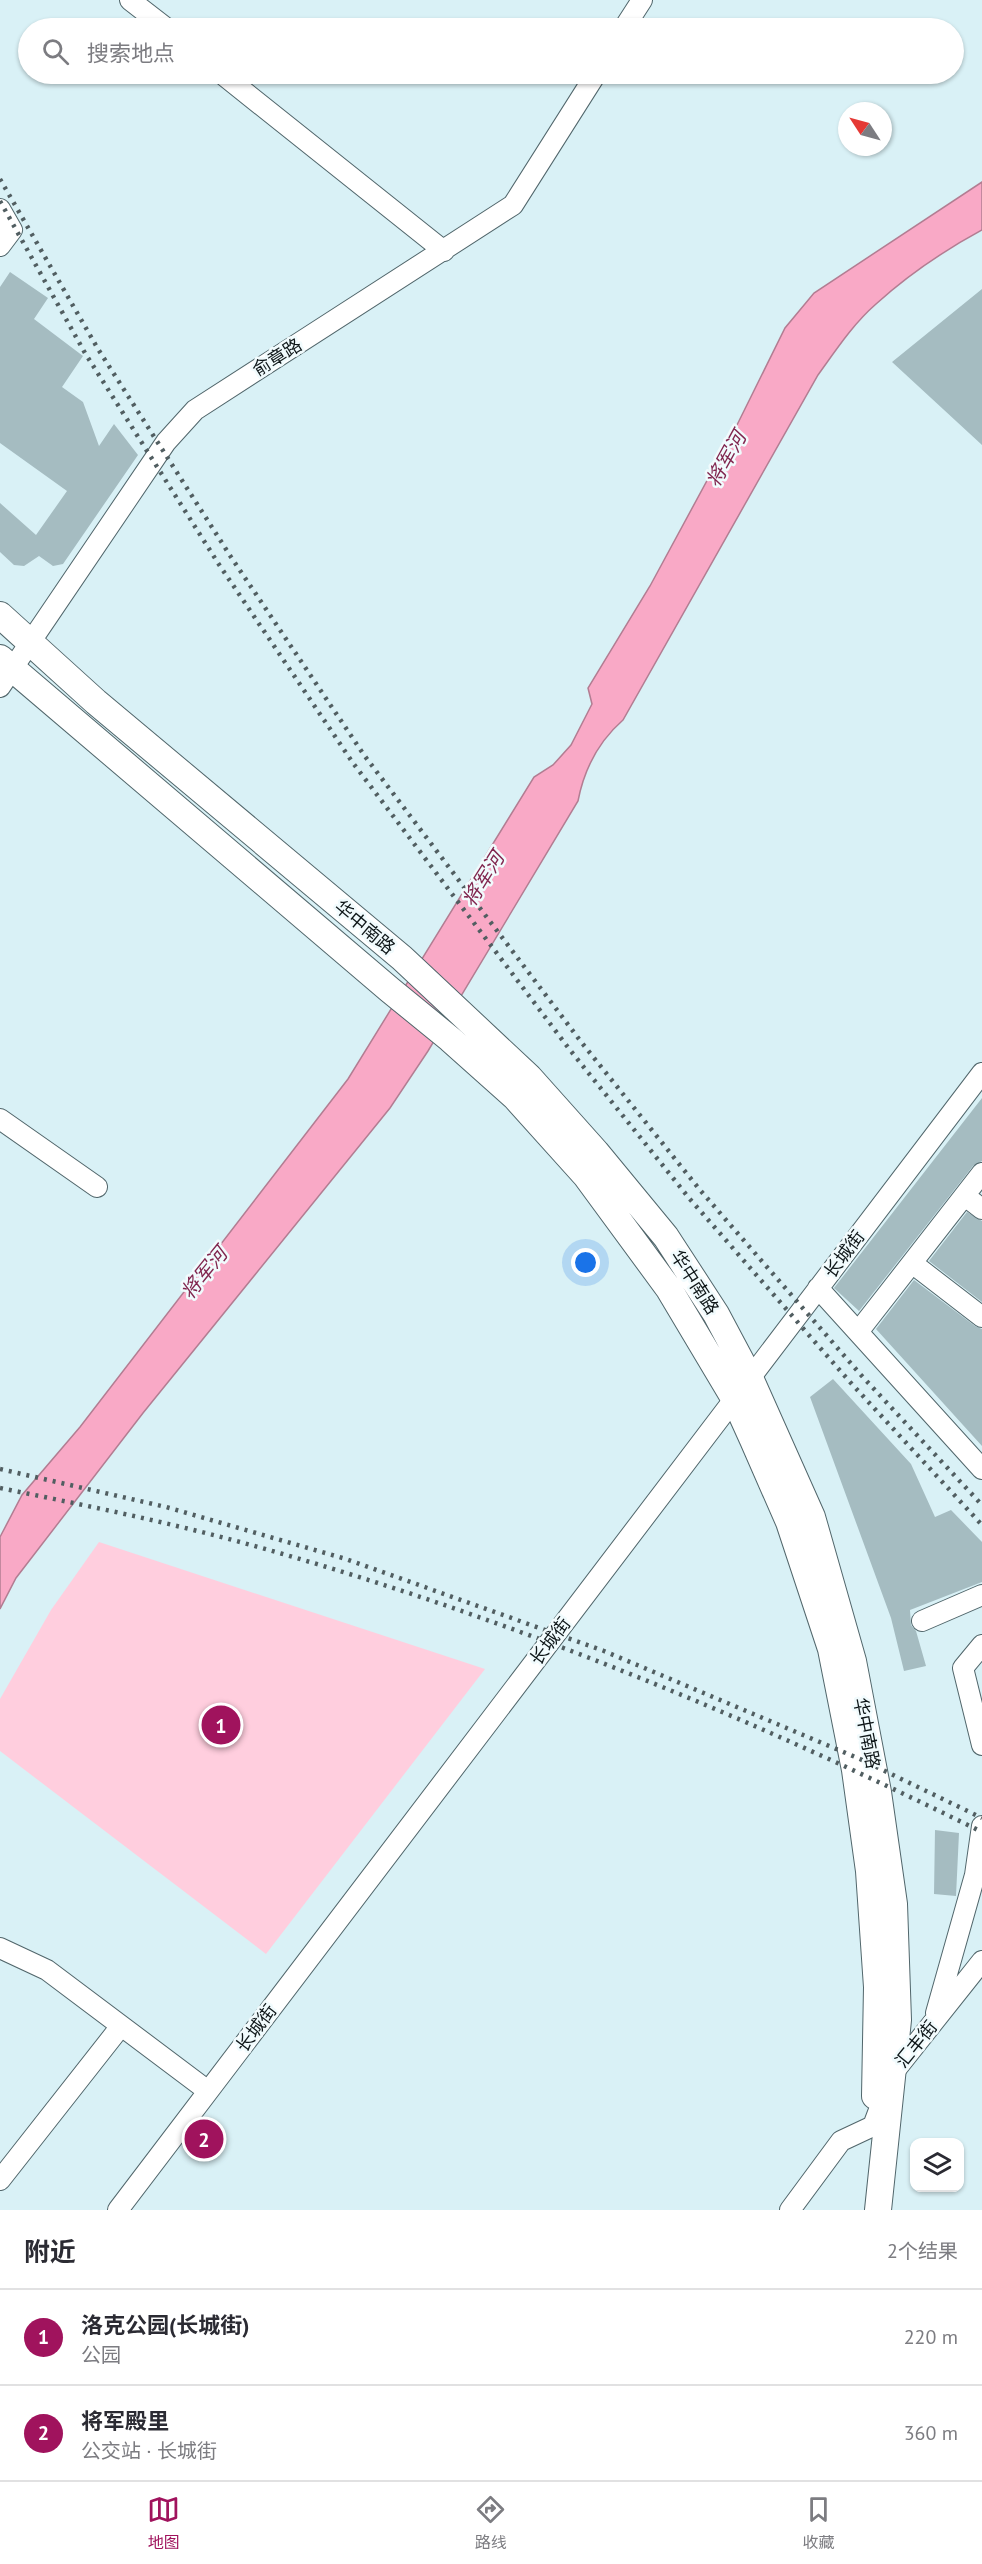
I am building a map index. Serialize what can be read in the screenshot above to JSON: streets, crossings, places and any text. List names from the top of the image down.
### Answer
{
  "streets": {
    "main road": ["华中南路"],
    "street": ["俞章路", "长城街", "汇丰街"]
  },
  "crossings": [
    ["俞章路", "华中南路"],
    ["华中南路", "长城街"],
    ["华中南路", "汇丰街"]
  ],
  "water": ["将军河"],
  "north": "top left",
  "page": {
    "search": "搜索地点",
    "pins": ["1", "2"],
    "heading": ["附近", "2个结果"],
    "list": [
      {
        "mark": "1",
        "name": "洛克公园(长城街)",
        "note": "公园",
        "value": "220 m"
      },
      {
        "mark": "2",
        "name": "将军殿里",
        "note": "公交站 · 长城街",
        "value": "360 m"
      }
    ],
    "nav": ["地图", "路线", "收藏"]
  }
}
